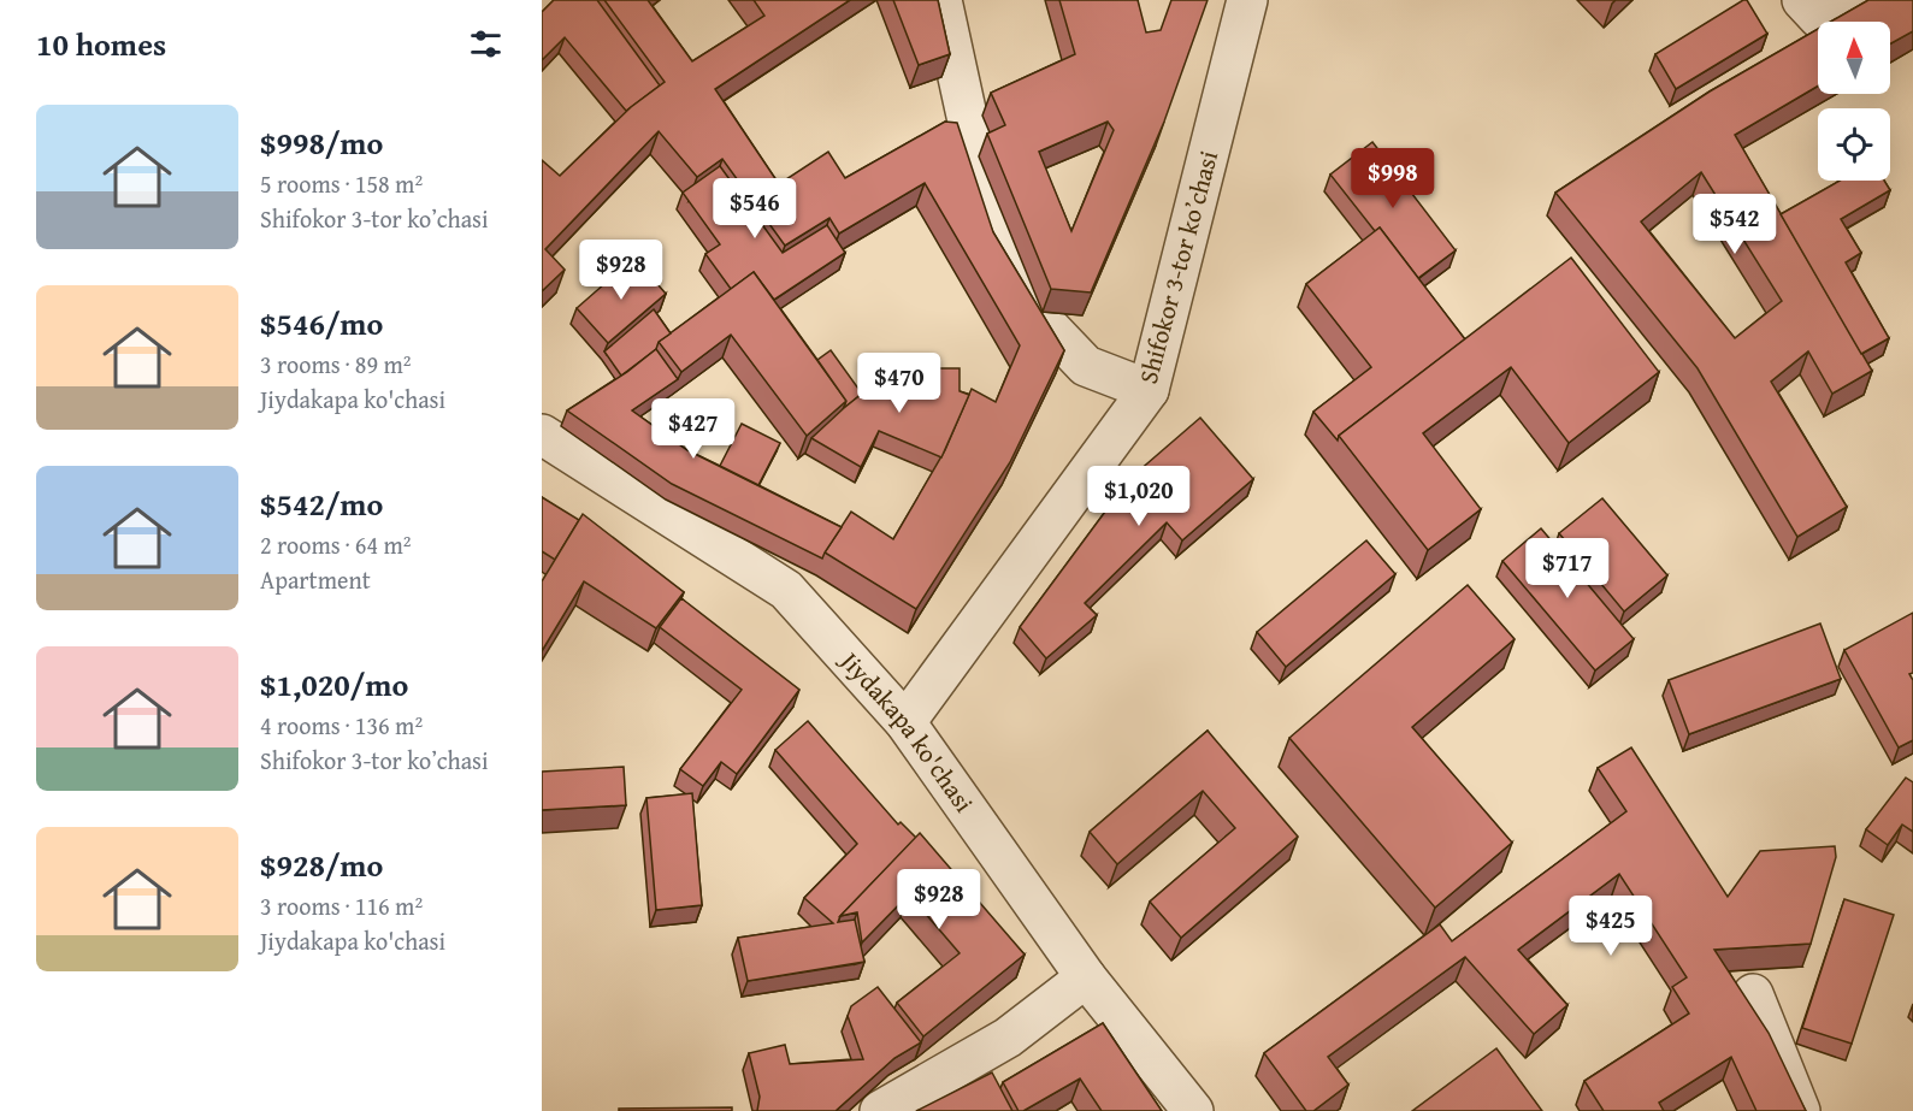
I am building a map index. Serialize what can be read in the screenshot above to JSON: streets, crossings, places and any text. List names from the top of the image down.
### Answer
{
  "streets": {
    "street": ["Shifokor 3-tor koʼchasi", "Jiydakapa ko'chasi"]
  },
  "crossings": [
    ["Shifokor 3-tor koʼchasi", "Jiydakapa ko'chasi"]
  ],
  "north": "top",
  "page": {
    "heading": "10 homes",
    "list": [
      {
        "name": "$998/mo",
        "note": "5 rooms · 158 m² · Shifokor 3-tor koʼchasi"
      },
      {
        "name": "$546/mo",
        "note": "3 rooms · 89 m² · Jiydakapa ko'chasi"
      },
      {
        "name": "$542/mo",
        "note": "2 rooms · 64 m² · Apartment"
      },
      {
        "name": "$1,020/mo",
        "note": "4 rooms · 136 m² · Shifokor 3-tor koʼchasi"
      },
      {
        "name": "$928/mo",
        "note": "3 rooms · 116 m² · Jiydakapa ko'chasi"
      }
    ],
    "price": [
      "$998",
      "$546",
      "$542",
      "$928",
      "$470",
      "$427",
      "$1,020",
      "$717",
      "$928",
      "$425"
    ]
  }
}
